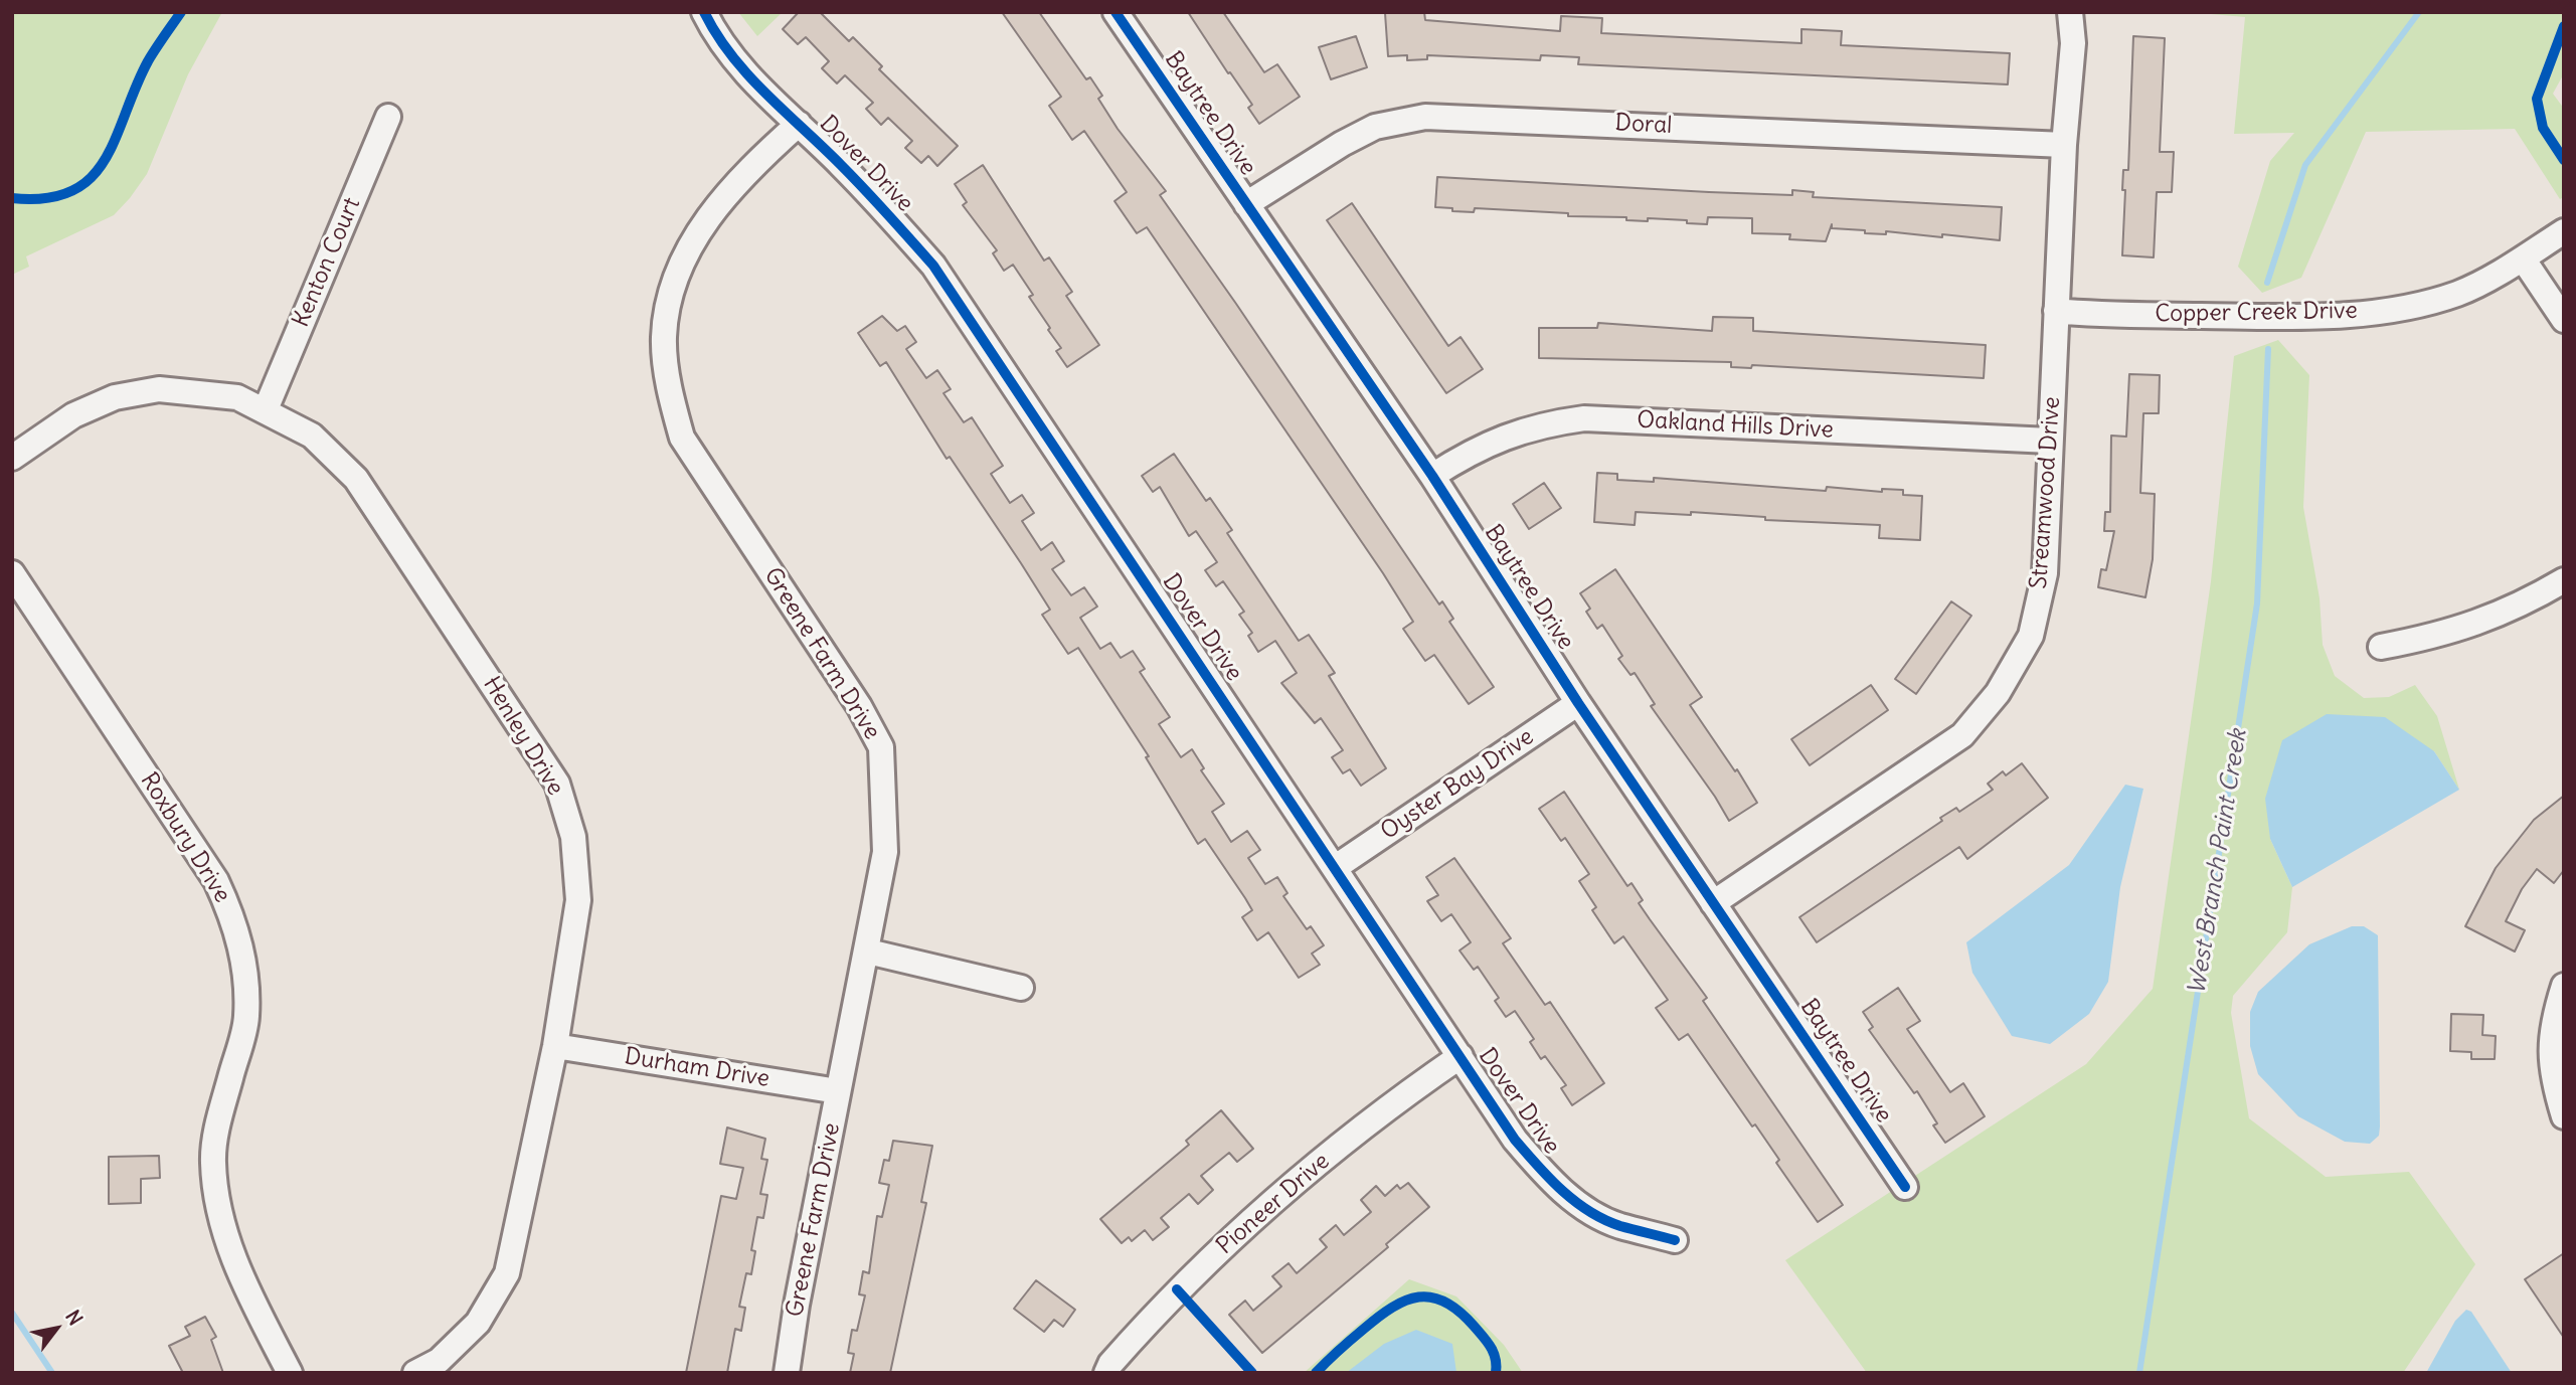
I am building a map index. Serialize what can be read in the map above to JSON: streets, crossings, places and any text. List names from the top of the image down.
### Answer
{
  "streets": {
    "street": [
      "Baytree Drive",
      "Doral",
      "Dover Drive",
      "Kenton Court",
      "Copper Creek Drive",
      "Oakland Hills Drive",
      "Streamwood Drive",
      "Greene Farm Drive",
      "Henley Drive",
      "Oyster Bay Drive",
      "Roxbury Drive",
      "Durham Drive",
      "Pioneer Drive"
    ]
  },
  "crossings": [
    ["Baytree Drive", "Doral"],
    ["Baytree Drive", "Oakland Hills Drive"],
    ["Baytree Drive", "Streamwood Drive"],
    ["Baytree Drive", "Oyster Bay Drive"],
    ["Doral", "Streamwood Drive"],
    ["Dover Drive", "Greene Farm Drive"],
    ["Dover Drive", "Oyster Bay Drive"],
    ["Dover Drive", "Pioneer Drive"],
    ["Kenton Court", "Henley Drive"],
    ["Copper Creek Drive", "Streamwood Drive"],
    ["Oakland Hills Drive", "Streamwood Drive"],
    ["Greene Farm Drive", "Durham Drive"],
    ["Henley Drive", "Durham Drive"]
  ],
  "water": ["West Branch Paint Creek"],
  "north": "top right"
}
